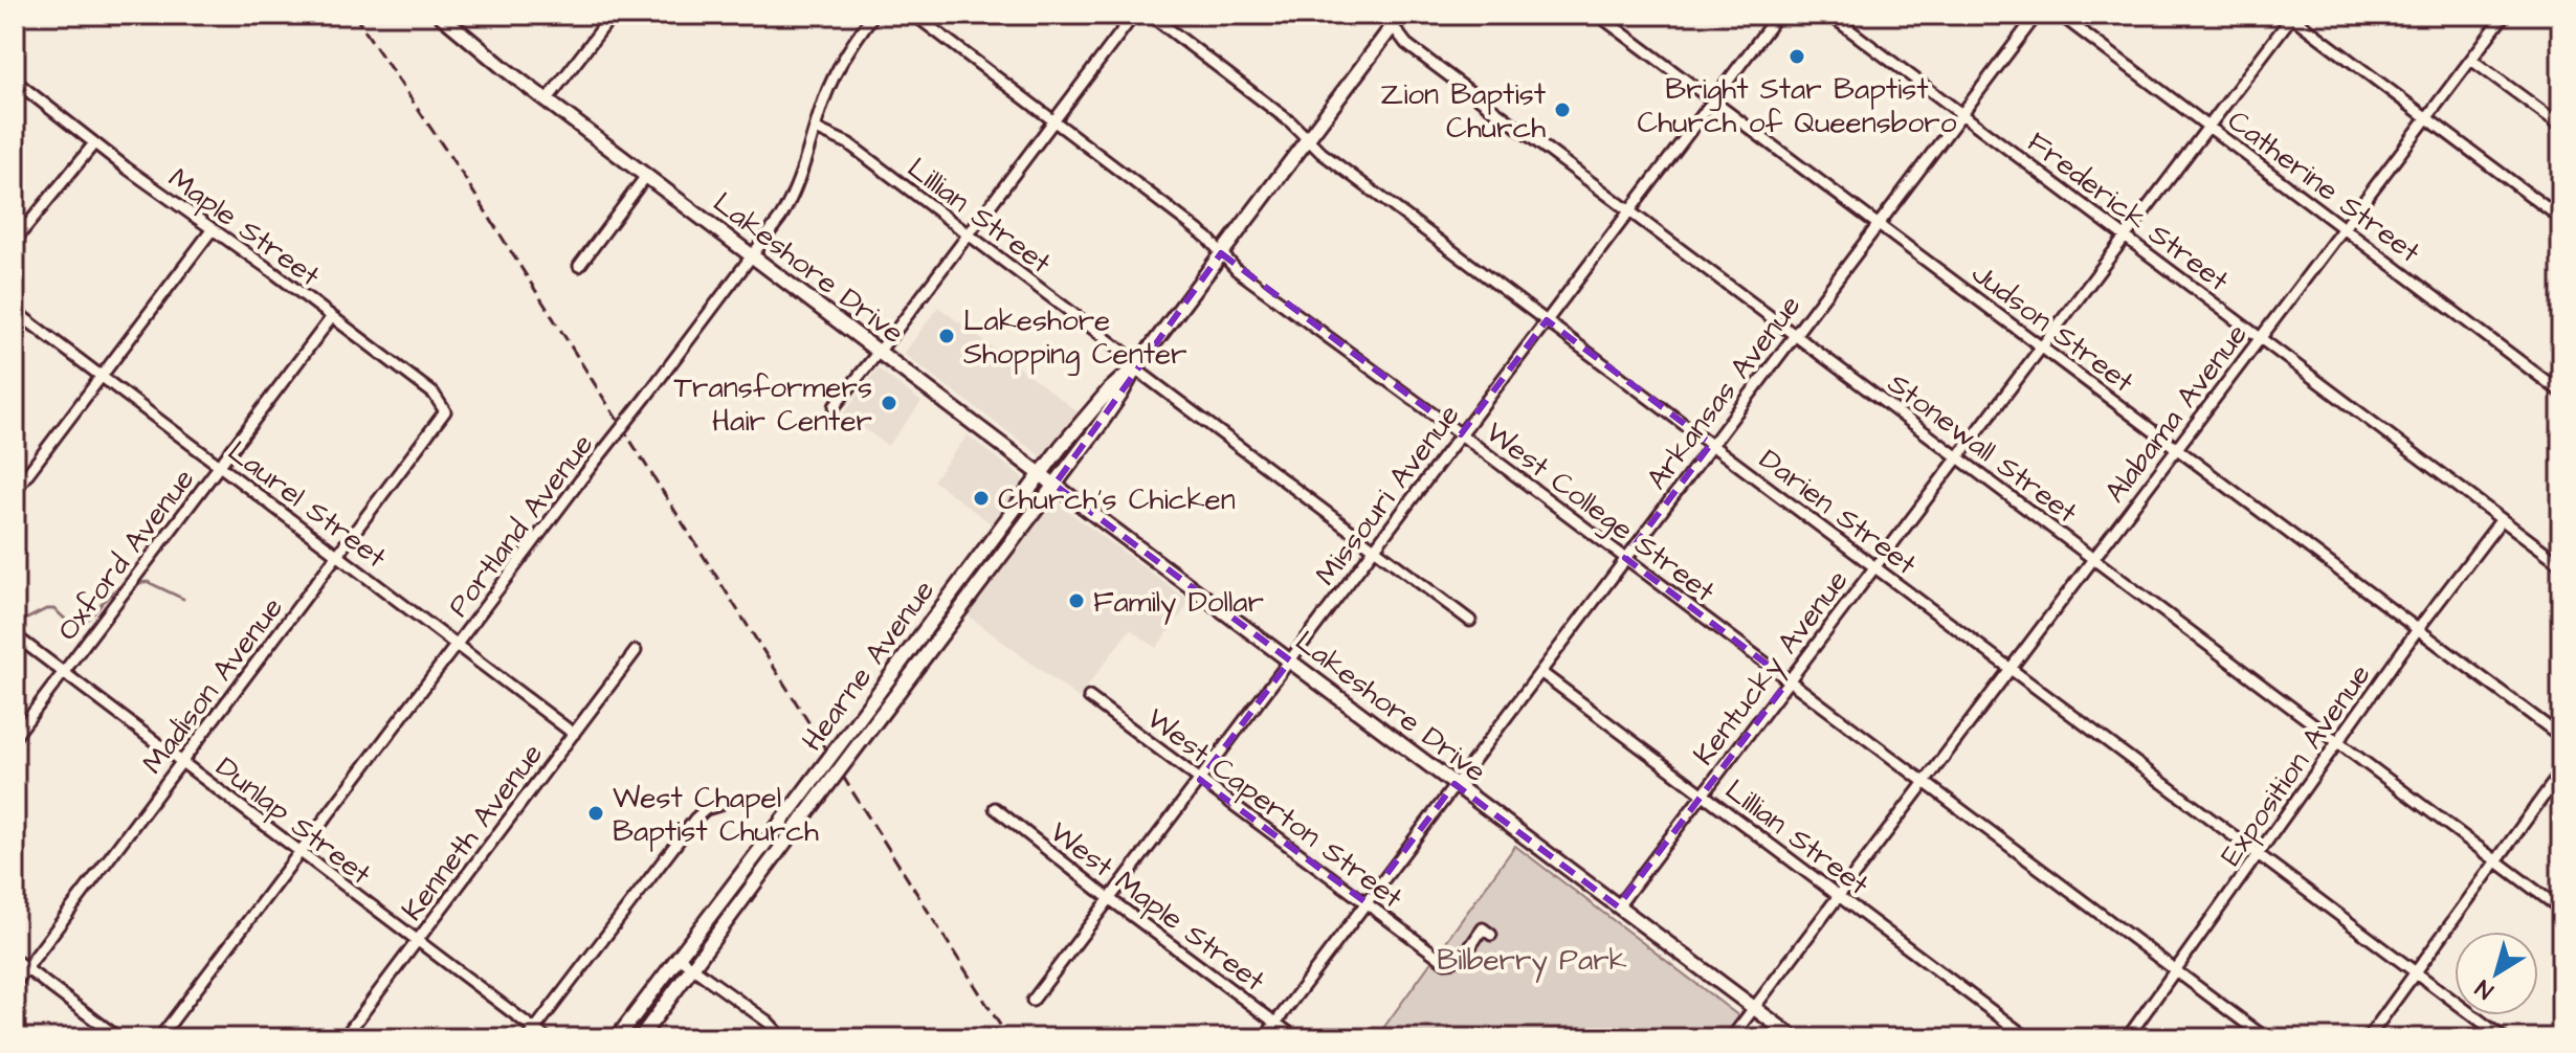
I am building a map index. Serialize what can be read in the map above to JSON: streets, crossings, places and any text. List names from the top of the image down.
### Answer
{
  "streets": {
    "main road": ["Lakeshore Drive", "Hearne Avenue"],
    "street": [
      "Catherine Street",
      "Frederick Street",
      "Lillian Street",
      "Maple Street",
      "Judson Street",
      "Arkansas Avenue",
      "Alabama Avenue",
      "Stonewall Street",
      "Missouri Avenue",
      "Laurel Street",
      "West College Street",
      "Darien Street",
      "Portland Avenue",
      "Oxford Avenue",
      "Kentucky Avenue",
      "Madison Avenue",
      "Exposition Avenue",
      "West Caperton Street",
      "Dunlap Street",
      "Kenneth Avenue",
      "West Maple Street"
    ]
  },
  "crossings": [
    ["Catherine Street", "Alabama Avenue"],
    ["Catherine Street", "Kentucky Avenue"],
    ["Frederick Street", "Arkansas Avenue"],
    ["Frederick Street", "Alabama Avenue"],
    ["Frederick Street", "Kentucky Avenue"],
    ["Frederick Street", "Exposition Avenue"],
    ["Lillian Street", "Arkansas Avenue"],
    ["Lillian Street", "Alabama Avenue"],
    ["Lillian Street", "Missouri Avenue"],
    ["Lillian Street", "Portland Avenue"],
    ["Lillian Street", "Hearne Avenue"],
    ["Lillian Street", "Kentucky Avenue"],
    ["Maple Street", "Oxford Avenue"],
    ["Maple Street", "Madison Avenue"],
    ["Lakeshore Drive", "Arkansas Avenue"],
    ["Lakeshore Drive", "Alabama Avenue"],
    ["Lakeshore Drive", "Missouri Avenue"],
    ["Lakeshore Drive", "Portland Avenue"],
    ["Lakeshore Drive", "Hearne Avenue"],
    ["Lakeshore Drive", "Kentucky Avenue"],
    ["Judson Street", "Arkansas Avenue"],
    ["Judson Street", "Alabama Avenue"],
    ["Judson Street", "Missouri Avenue"],
    ["Judson Street", "Kentucky Avenue"],
    ["Judson Street", "Exposition Avenue"],
    ["Arkansas Avenue", "Stonewall Street"],
    ["Arkansas Avenue", "West College Street"],
    ["Arkansas Avenue", "Darien Street"],
    ["Arkansas Avenue", "West Caperton Street"],
    ["Arkansas Avenue", "West Maple Street"],
    ["Alabama Avenue", "Stonewall Street"],
    ["Alabama Avenue", "West College Street"],
    ["Alabama Avenue", "Darien Street"],
    ["Stonewall Street", "Missouri Avenue"],
    ["Stonewall Street", "Hearne Avenue"],
    ["Stonewall Street", "Kentucky Avenue"],
    ["Stonewall Street", "Exposition Avenue"],
    ["Missouri Avenue", "West College Street"],
    ["Missouri Avenue", "Darien Street"],
    ["Missouri Avenue", "West Caperton Street"],
    ["Missouri Avenue", "West Maple Street"],
    ["Laurel Street", "Portland Avenue"],
    ["Laurel Street", "Oxford Avenue"],
    ["Laurel Street", "Madison Avenue"],
    ["Laurel Street", "Kenneth Avenue"],
    ["West College Street", "Hearne Avenue"],
    ["West College Street", "Kentucky Avenue"],
    ["West College Street", "Exposition Avenue"],
    ["Darien Street", "Hearne Avenue"],
    ["Darien Street", "Kentucky Avenue"],
    ["Darien Street", "Exposition Avenue"],
    ["Portland Avenue", "Dunlap Street"],
    ["Oxford Avenue", "Dunlap Street"],
    ["Madison Avenue", "Dunlap Street"],
    ["Dunlap Street", "Kenneth Avenue"]
  ],
  "parks": ["Bilberry Park"],
  "places": [
    "Bright Star Baptist Church of Queensboro",
    "Zion Baptist Church",
    "Lakeshore Shopping Center",
    "Transformers Hair Center",
    "Church's Chicken",
    "Family Dollar",
    "West Chapel Baptist Church"
  ],
  "north": "bottom left"
}
